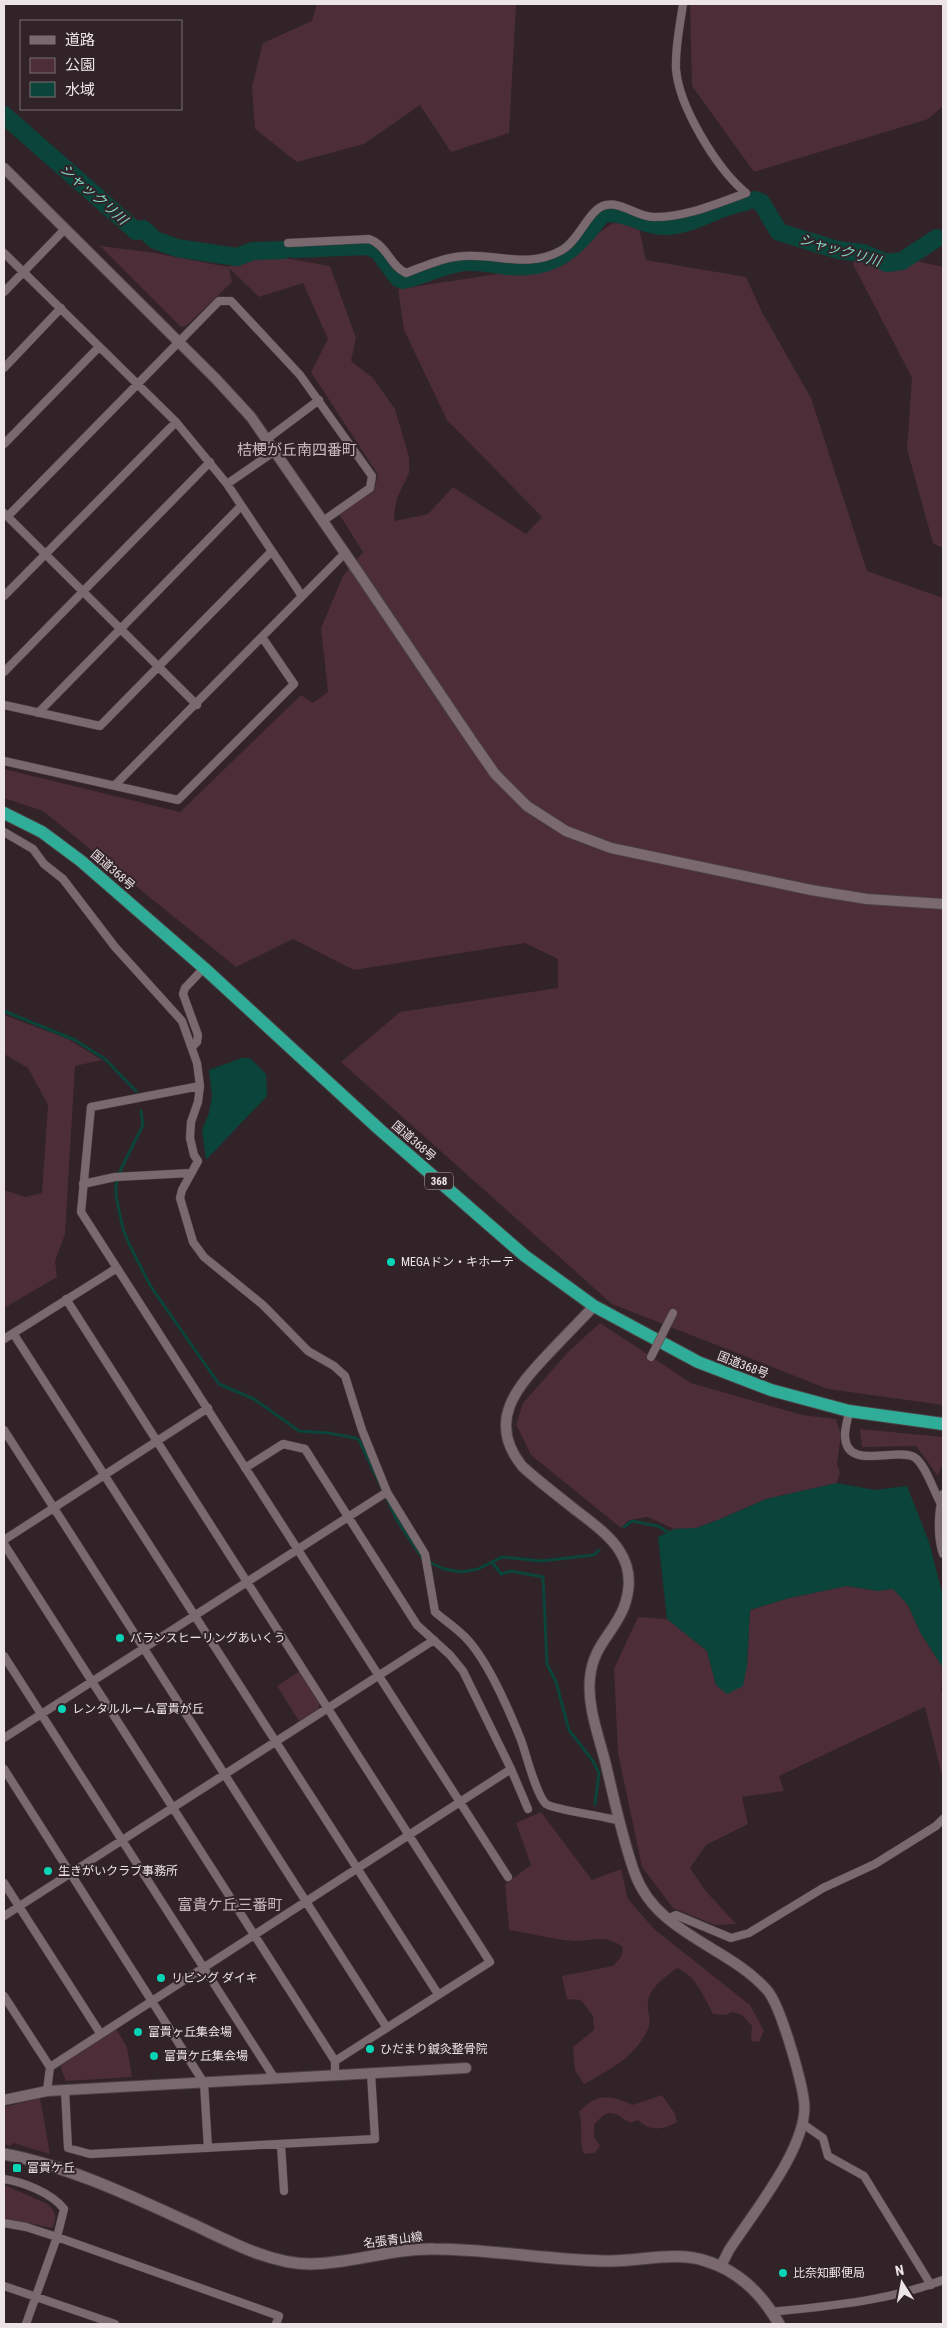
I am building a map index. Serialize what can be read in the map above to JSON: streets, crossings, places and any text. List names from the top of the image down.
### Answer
{
  "streets": {
    "highway": ["国道368号", "368"],
    "main road": ["名張青山線"]
  },
  "districts": ["桔梗が丘南四番町", "富貴ケ丘三番町"],
  "water": ["シャックリ川"],
  "places": {
    "other": [
      "MEGAドン・キホーテ",
      "バランスヒーリングあいくう",
      "レンタルルーム富貴が丘",
      "生きがいクラブ事務所",
      "リビング ダイキ",
      "富貴ヶ丘集会場",
      "ひだまり鍼灸整骨院",
      "富貴ケ丘集会場",
      "比奈知郵便局"
    ],
    "transit": ["富貴ケ丘"]
  },
  "legend": ["道路", "公園", "水域"],
  "north": "top"
}
